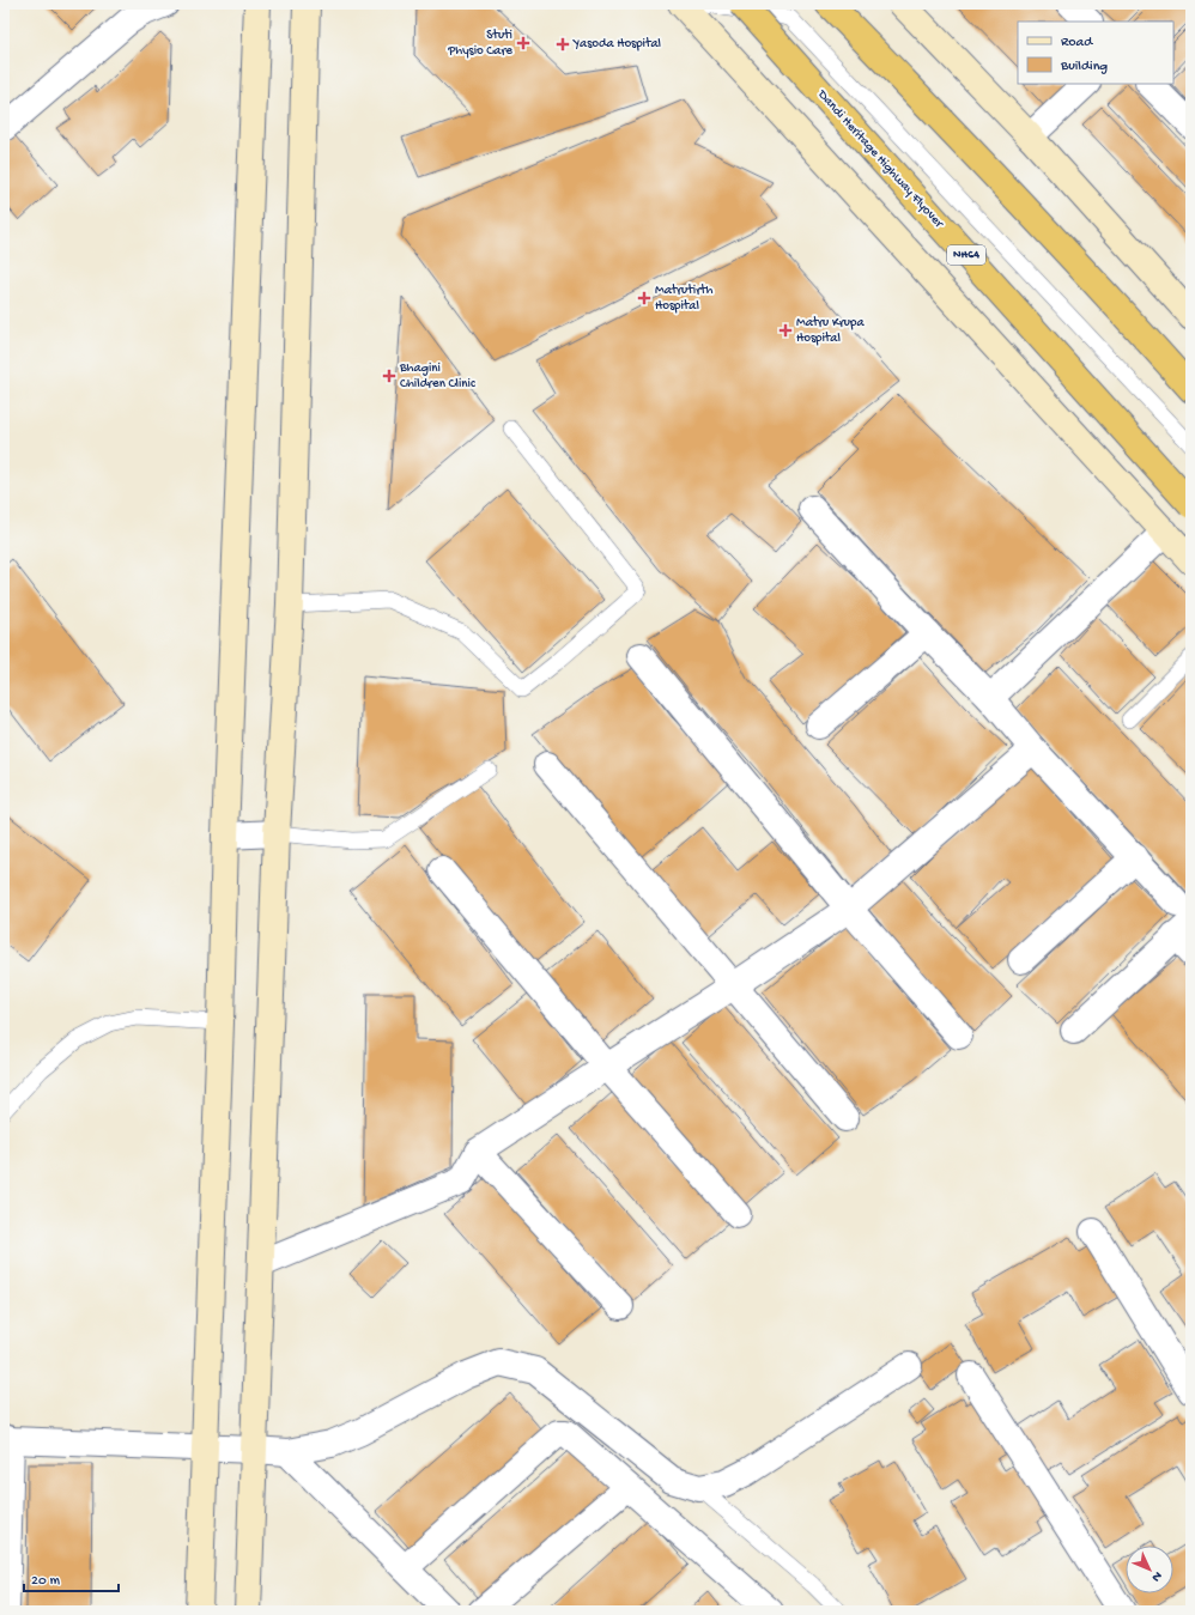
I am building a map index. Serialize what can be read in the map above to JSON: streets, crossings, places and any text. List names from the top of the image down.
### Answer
{
  "streets": {
    "highway": ["Dandi Heritage Highway Flyover", "NH64"]
  },
  "places": {
    "health": [
      "Stuti Physio Care",
      "Yasoda Hospital",
      "Matrutirth Hospital",
      "Matru Krupa Hospital",
      "Bhagini Children Clinic"
    ]
  },
  "legend": ["Road", "Building"],
  "scale_bar": "20 m",
  "north": "bottom right"
}
